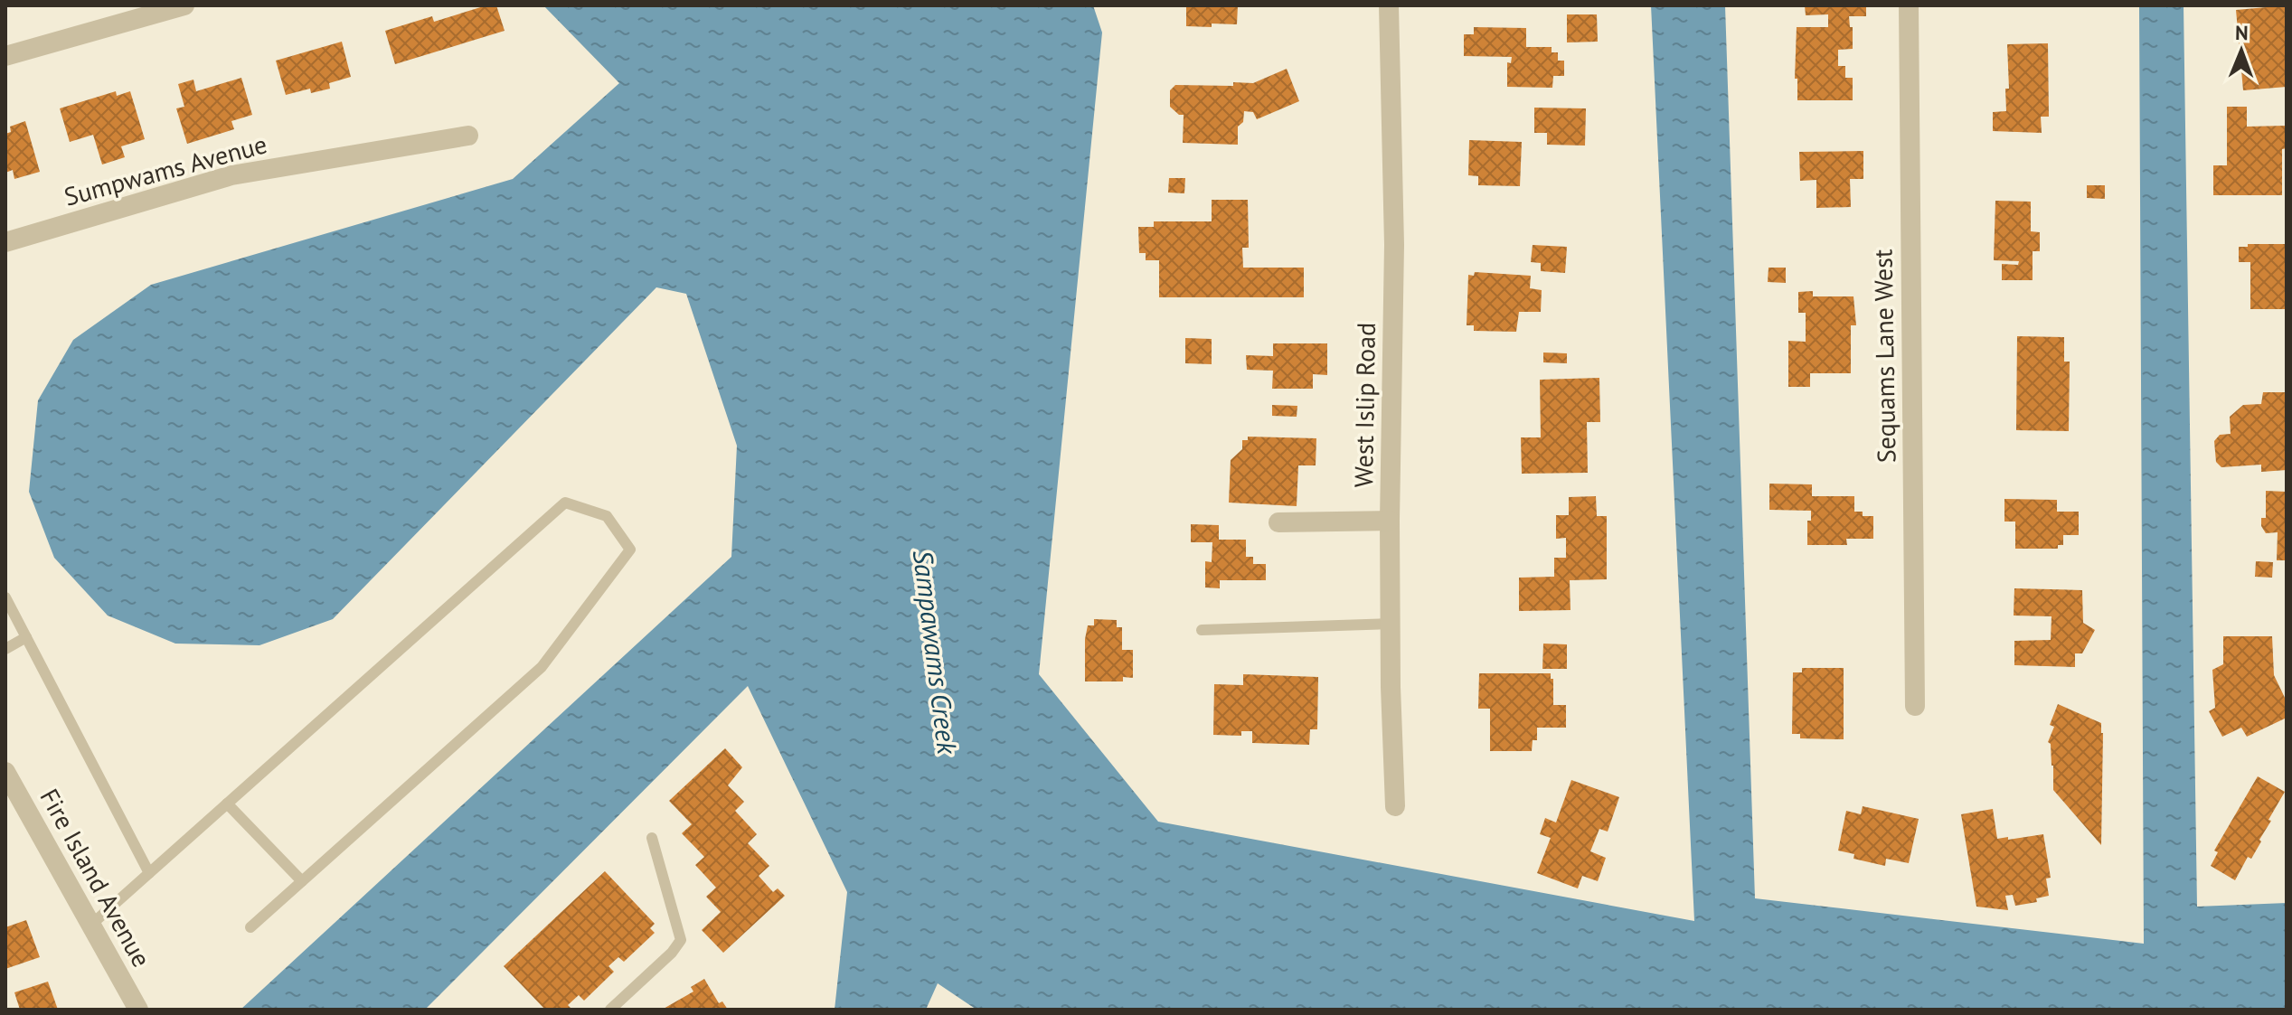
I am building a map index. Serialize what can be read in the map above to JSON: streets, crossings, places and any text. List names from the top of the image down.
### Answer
{
  "streets": {
    "street": [
      "Sumpwams Avenue",
      "Sequams Lane West",
      "West Islip Road",
      "Fire Island Avenue"
    ]
  },
  "water": ["Sampawams Creek"],
  "north": "top"
}
